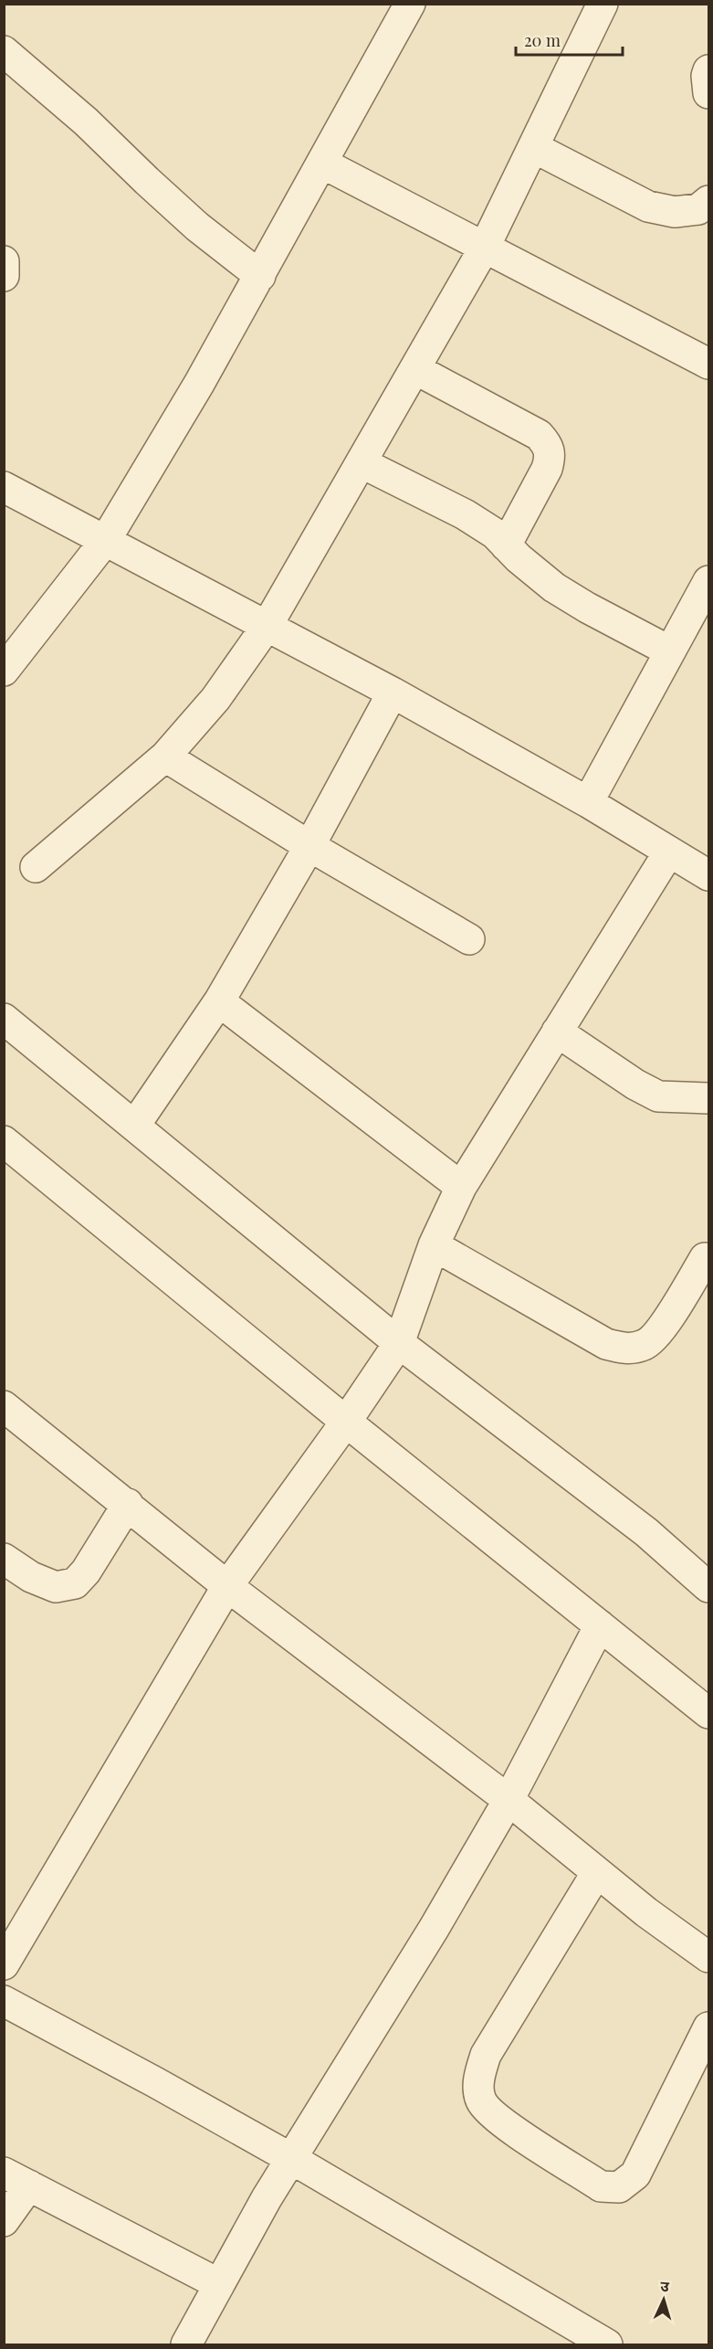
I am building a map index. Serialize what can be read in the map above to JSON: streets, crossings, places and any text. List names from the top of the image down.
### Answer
{
  "scale_bar": "20 m",
  "north": "top"
}
